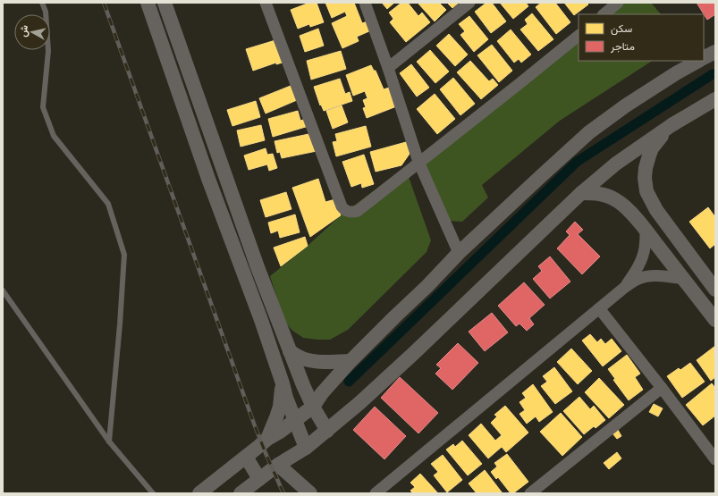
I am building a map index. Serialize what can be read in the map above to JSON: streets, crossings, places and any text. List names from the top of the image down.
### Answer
{
  "legend": ["سكن", "متاجر"],
  "north": "left"
}
